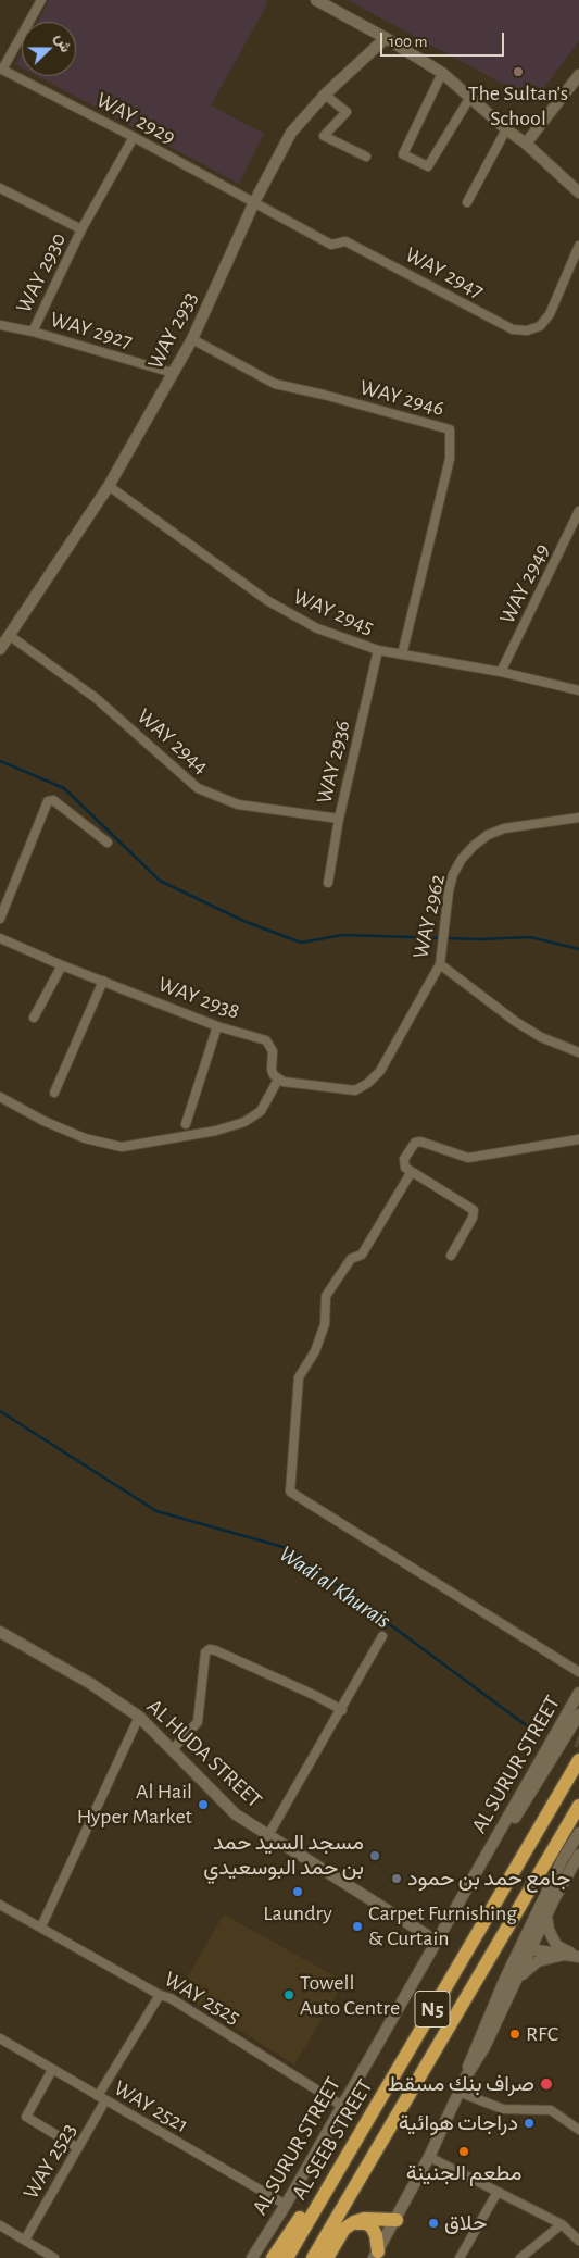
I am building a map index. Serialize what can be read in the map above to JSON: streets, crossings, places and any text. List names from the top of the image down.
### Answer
{
  "streets": {
    "highway": ["N5", "AL SEEB STREET"],
    "street": [
      "WAY 2929",
      "WAY 2930",
      "WAY 2947",
      "WAY 2927",
      "WAY 2933",
      "WAY 2946",
      "WAY 2949",
      "WAY 2945",
      "WAY 2944",
      "WAY 2936",
      "WAY 2962",
      "WAY 2938",
      "AL HUDA STREET",
      "AL SURUR STREET",
      "WAY 2525",
      "WAY 2521",
      "WAY 2523"
    ]
  },
  "crossings": [
    ["WAY 2929", "WAY 2930"],
    ["WAY 2929", "WAY 2947"],
    ["WAY 2929", "WAY 2933"],
    ["WAY 2930", "WAY 2927"],
    ["WAY 2947", "WAY 2933"],
    ["WAY 2927", "WAY 2933"],
    ["WAY 2933", "WAY 2946"],
    ["WAY 2933", "WAY 2945"],
    ["WAY 2933", "WAY 2944"],
    ["WAY 2946", "WAY 2945"],
    ["WAY 2949", "WAY 2945"],
    ["WAY 2945", "WAY 2936"],
    ["WAY 2944", "WAY 2936"],
    ["WAY 2962", "WAY 2938"],
    ["AL HUDA STREET", "AL SURUR STREET"],
    ["AL SURUR STREET", "WAY 2525"],
    ["AL SURUR STREET", "WAY 2521"],
    ["WAY 2521", "WAY 2523"]
  ],
  "water": ["Wadi al Khurais"],
  "places": [
    "The Sultan's School",
    "Al Hail Hyper Market",
    "مسجد السيد حمد بن حمد البوسعيدي",
    "جامع حمد بن حمود",
    "Laundry",
    "Carpet Furnishing & Curtain",
    "Towell Auto Centre",
    "RFC",
    "صراف بنك مسقط",
    "دراجات هوائية",
    "مطعم الجنينة",
    "حلاق"
  ],
  "scale_bar": "100 m",
  "north": "right"
}
